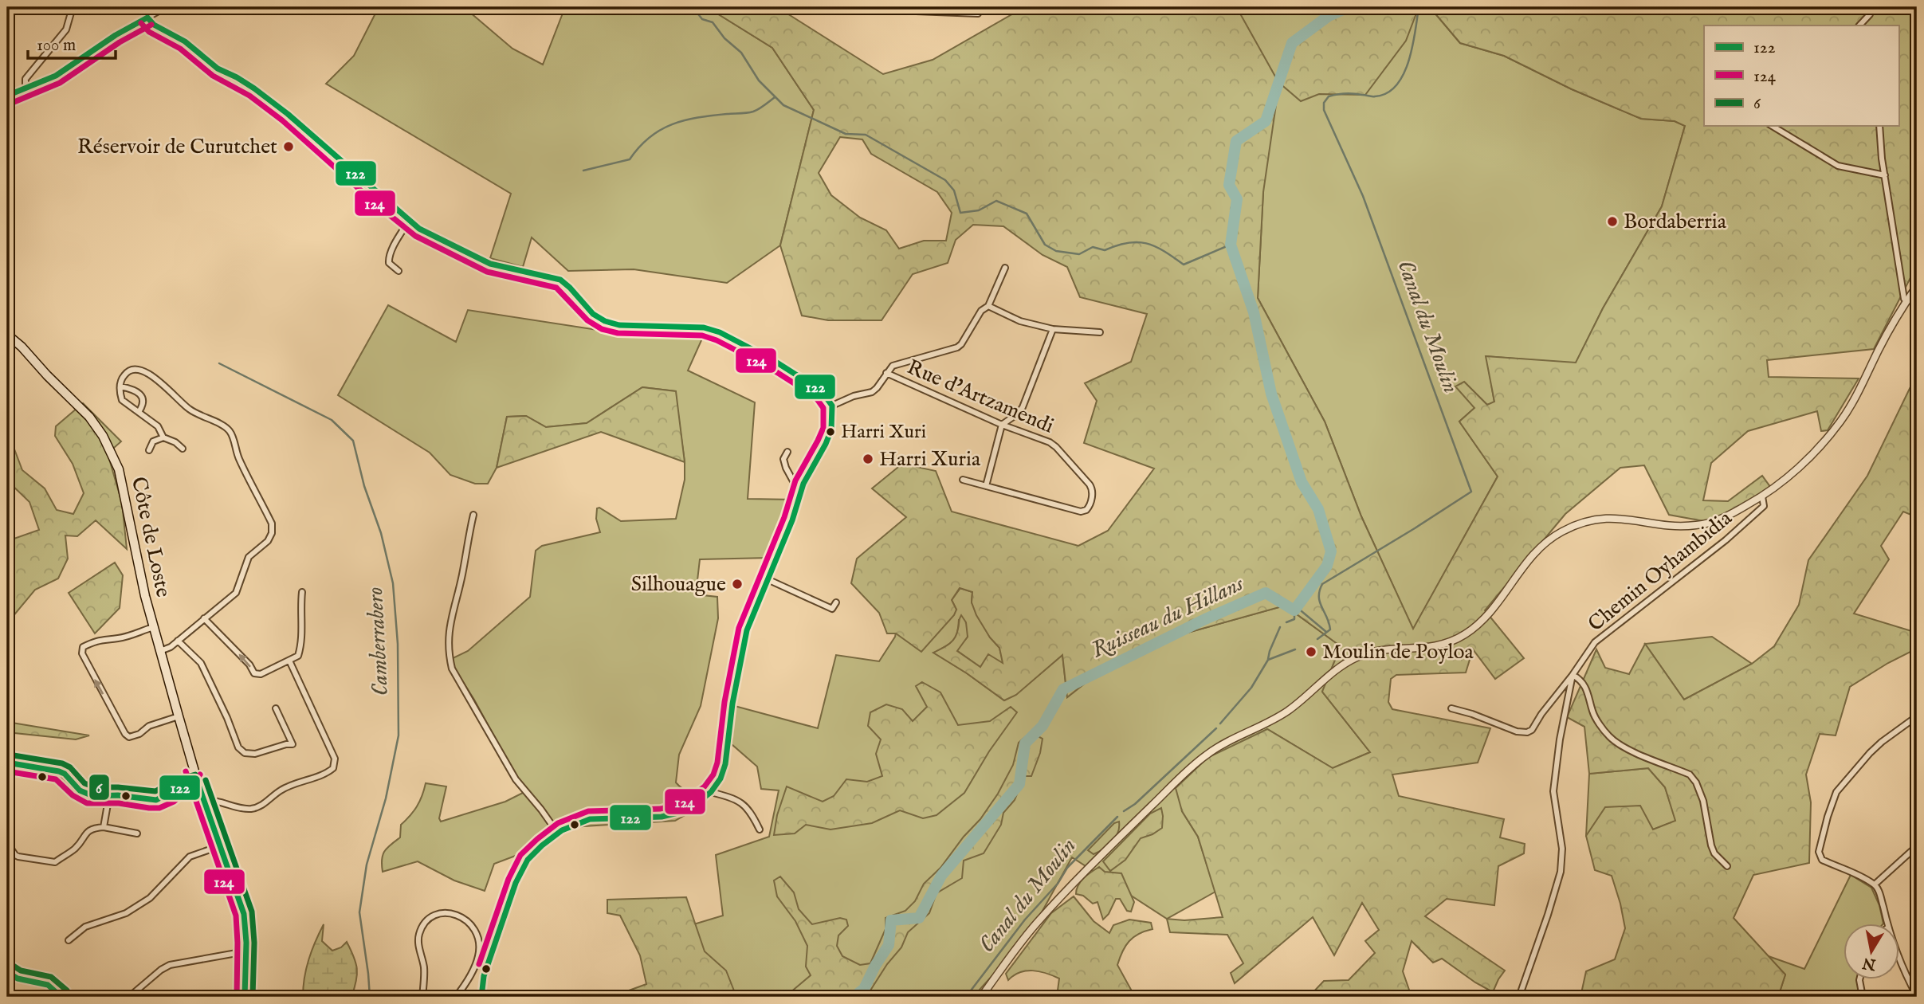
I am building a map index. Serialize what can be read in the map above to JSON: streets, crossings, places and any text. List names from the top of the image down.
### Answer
{
  "streets": {
    "main road": ["Côte de Loste"],
    "street": ["Rue d'Artzamendi", "Chemin Oyhambidia"]
  },
  "water": ["Canal du Moulin", "Ruisseau du Hillans", "Camberrabero"],
  "places": [
    "Réservoir de Curutchet",
    "Bordaberria",
    "Harri Xuri",
    "Harri Xuria",
    "Silhouague",
    "Moulin de Poyloa"
  ],
  "lines": ["transit line 122", "transit line 124", "transit line 6"],
  "legend": ["122", "124", "6"],
  "scale_bar": "100 m",
  "north": "bottom"
}
